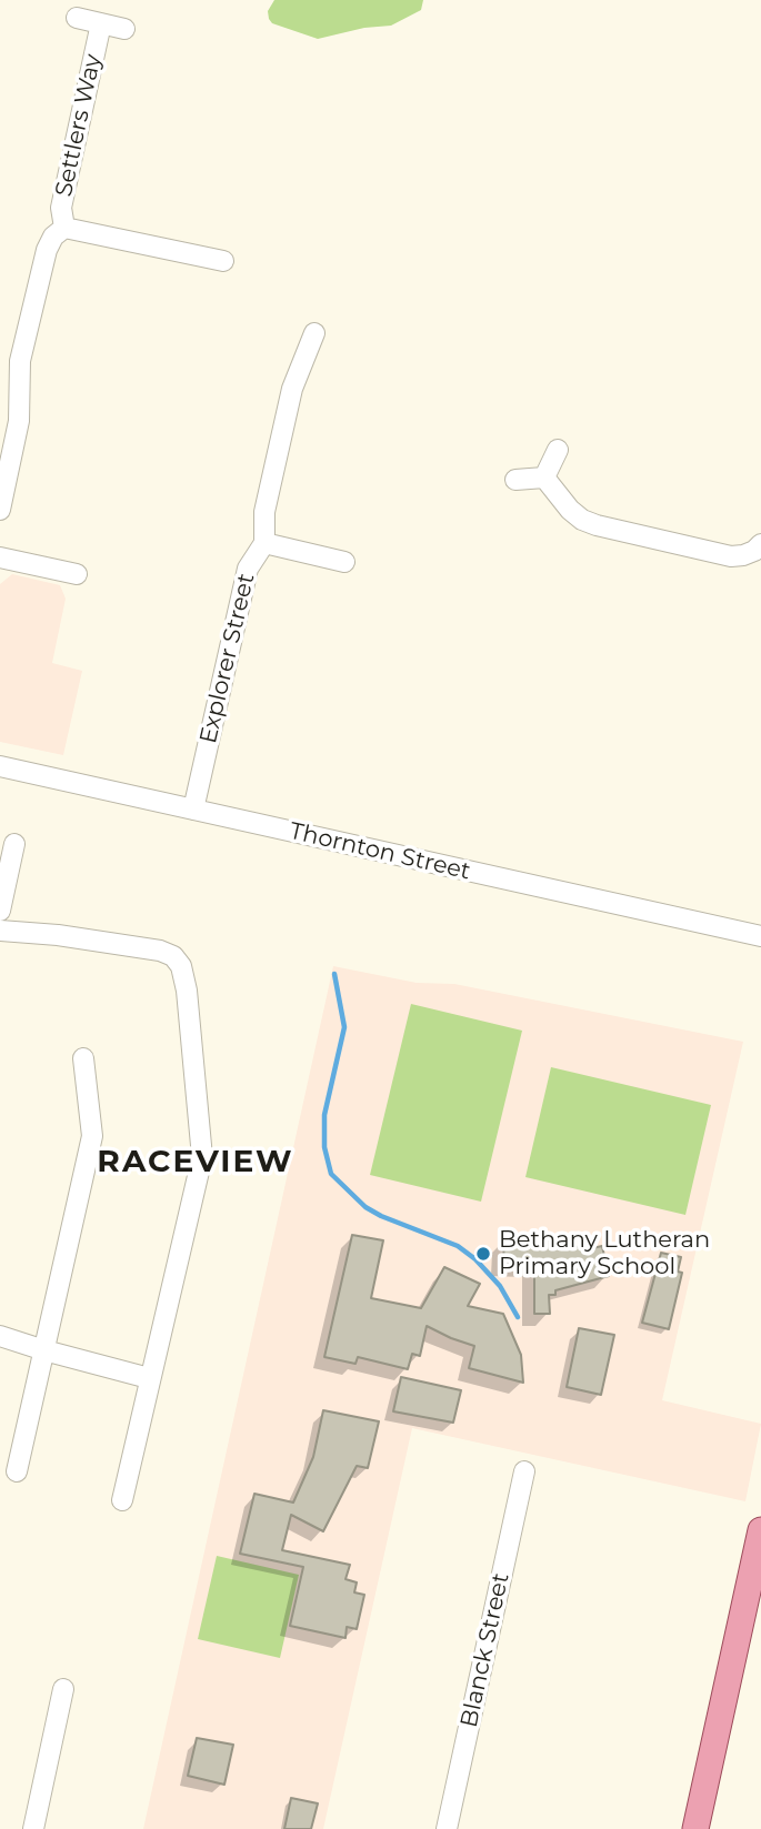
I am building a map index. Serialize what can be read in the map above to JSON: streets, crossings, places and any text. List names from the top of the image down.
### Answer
{
  "streets": {
    "street": [
      "Settlers Way",
      "Explorer Street",
      "Thornton Street",
      "Blanck Street"
    ]
  },
  "crossings": [
    ["Explorer Street", "Thornton Street"]
  ],
  "districts": ["RACEVIEW"],
  "places": ["Bethany Lutheran Primary School"]
}
